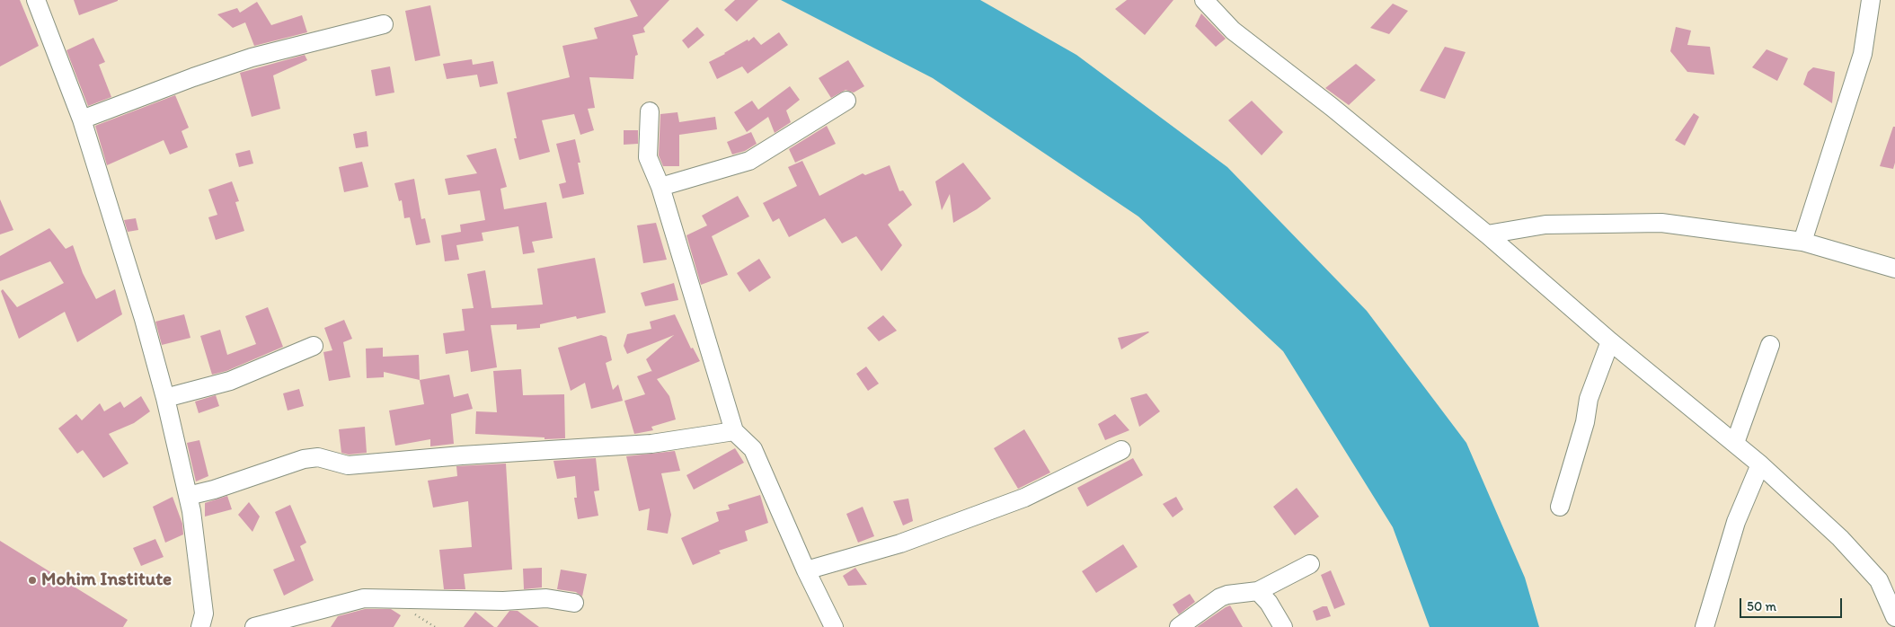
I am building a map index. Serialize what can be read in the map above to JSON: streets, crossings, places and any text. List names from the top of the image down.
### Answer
{
  "places": ["Mohim Institute"],
  "scale_bar": "50 m"
}
